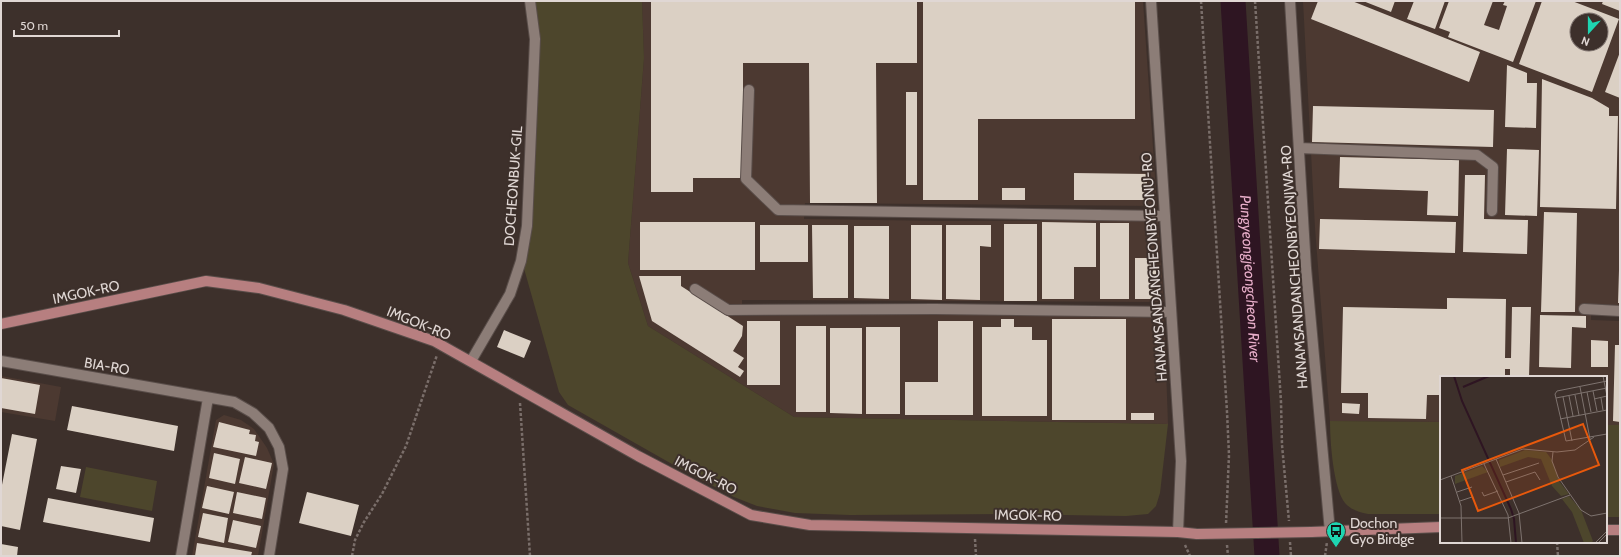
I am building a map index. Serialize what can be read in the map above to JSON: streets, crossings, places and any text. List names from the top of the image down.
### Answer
{
  "streets": {
    "main road": ["IMGOK-RO"],
    "street": [
      "DOCHEONBUK-GIL",
      "HANAMSANDANCHEONBYEONU-RO",
      "HANAMSANDANCHEONBYEONJWA-RO",
      "BIA-RO"
    ]
  },
  "crossings": [
    ["DOCHEONBUK-GIL", "IMGOK-RO"],
    ["HANAMSANDANCHEONBYEONU-RO", "IMGOK-RO"],
    ["HANAMSANDANCHEONBYEONJWA-RO", "IMGOK-RO"]
  ],
  "water": ["Pungyeongjeongcheon River"],
  "places": {
    "bus stop": ["Dochon Gyo Birdge"]
  },
  "scale_bar": "50 m",
  "north": "bottom"
}
